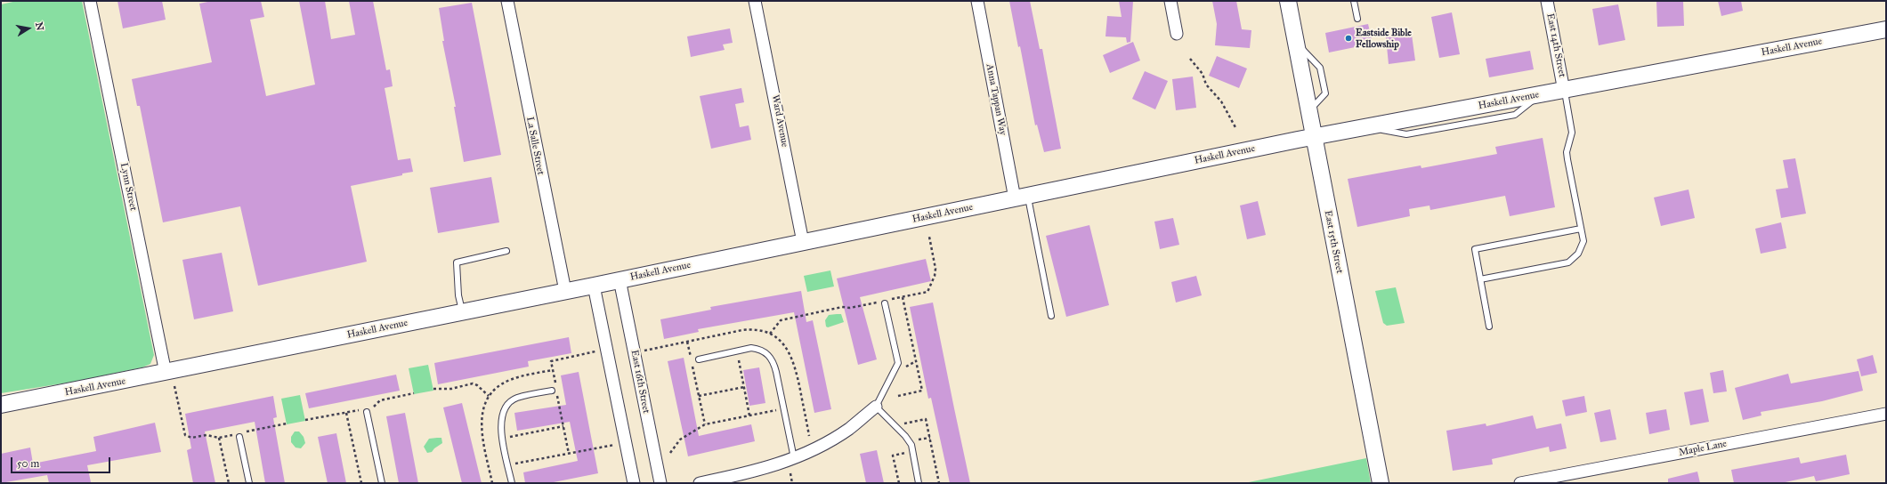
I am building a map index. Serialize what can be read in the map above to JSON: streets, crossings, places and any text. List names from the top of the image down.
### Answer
{
  "streets": {
    "main road": ["Haskell Avenue", "East 15th Street"],
    "street": [
      "East 14th Street",
      "Anna Tappan Way",
      "Ward Avenue",
      "La Salle Street",
      "Lynn Street",
      "East 16th Street",
      "Maple Lane"
    ]
  },
  "crossings": [
    ["East 14th Street", "Haskell Avenue"],
    ["Haskell Avenue", "Anna Tappan Way"],
    ["Haskell Avenue", "Ward Avenue"],
    ["Haskell Avenue", "La Salle Street"],
    ["Haskell Avenue", "Lynn Street"],
    ["Haskell Avenue", "East 15th Street"],
    ["Haskell Avenue", "East 16th Street"]
  ],
  "places": ["Eastside Bible Fellowship"],
  "scale_bar": "50 m",
  "north": "right"
}
